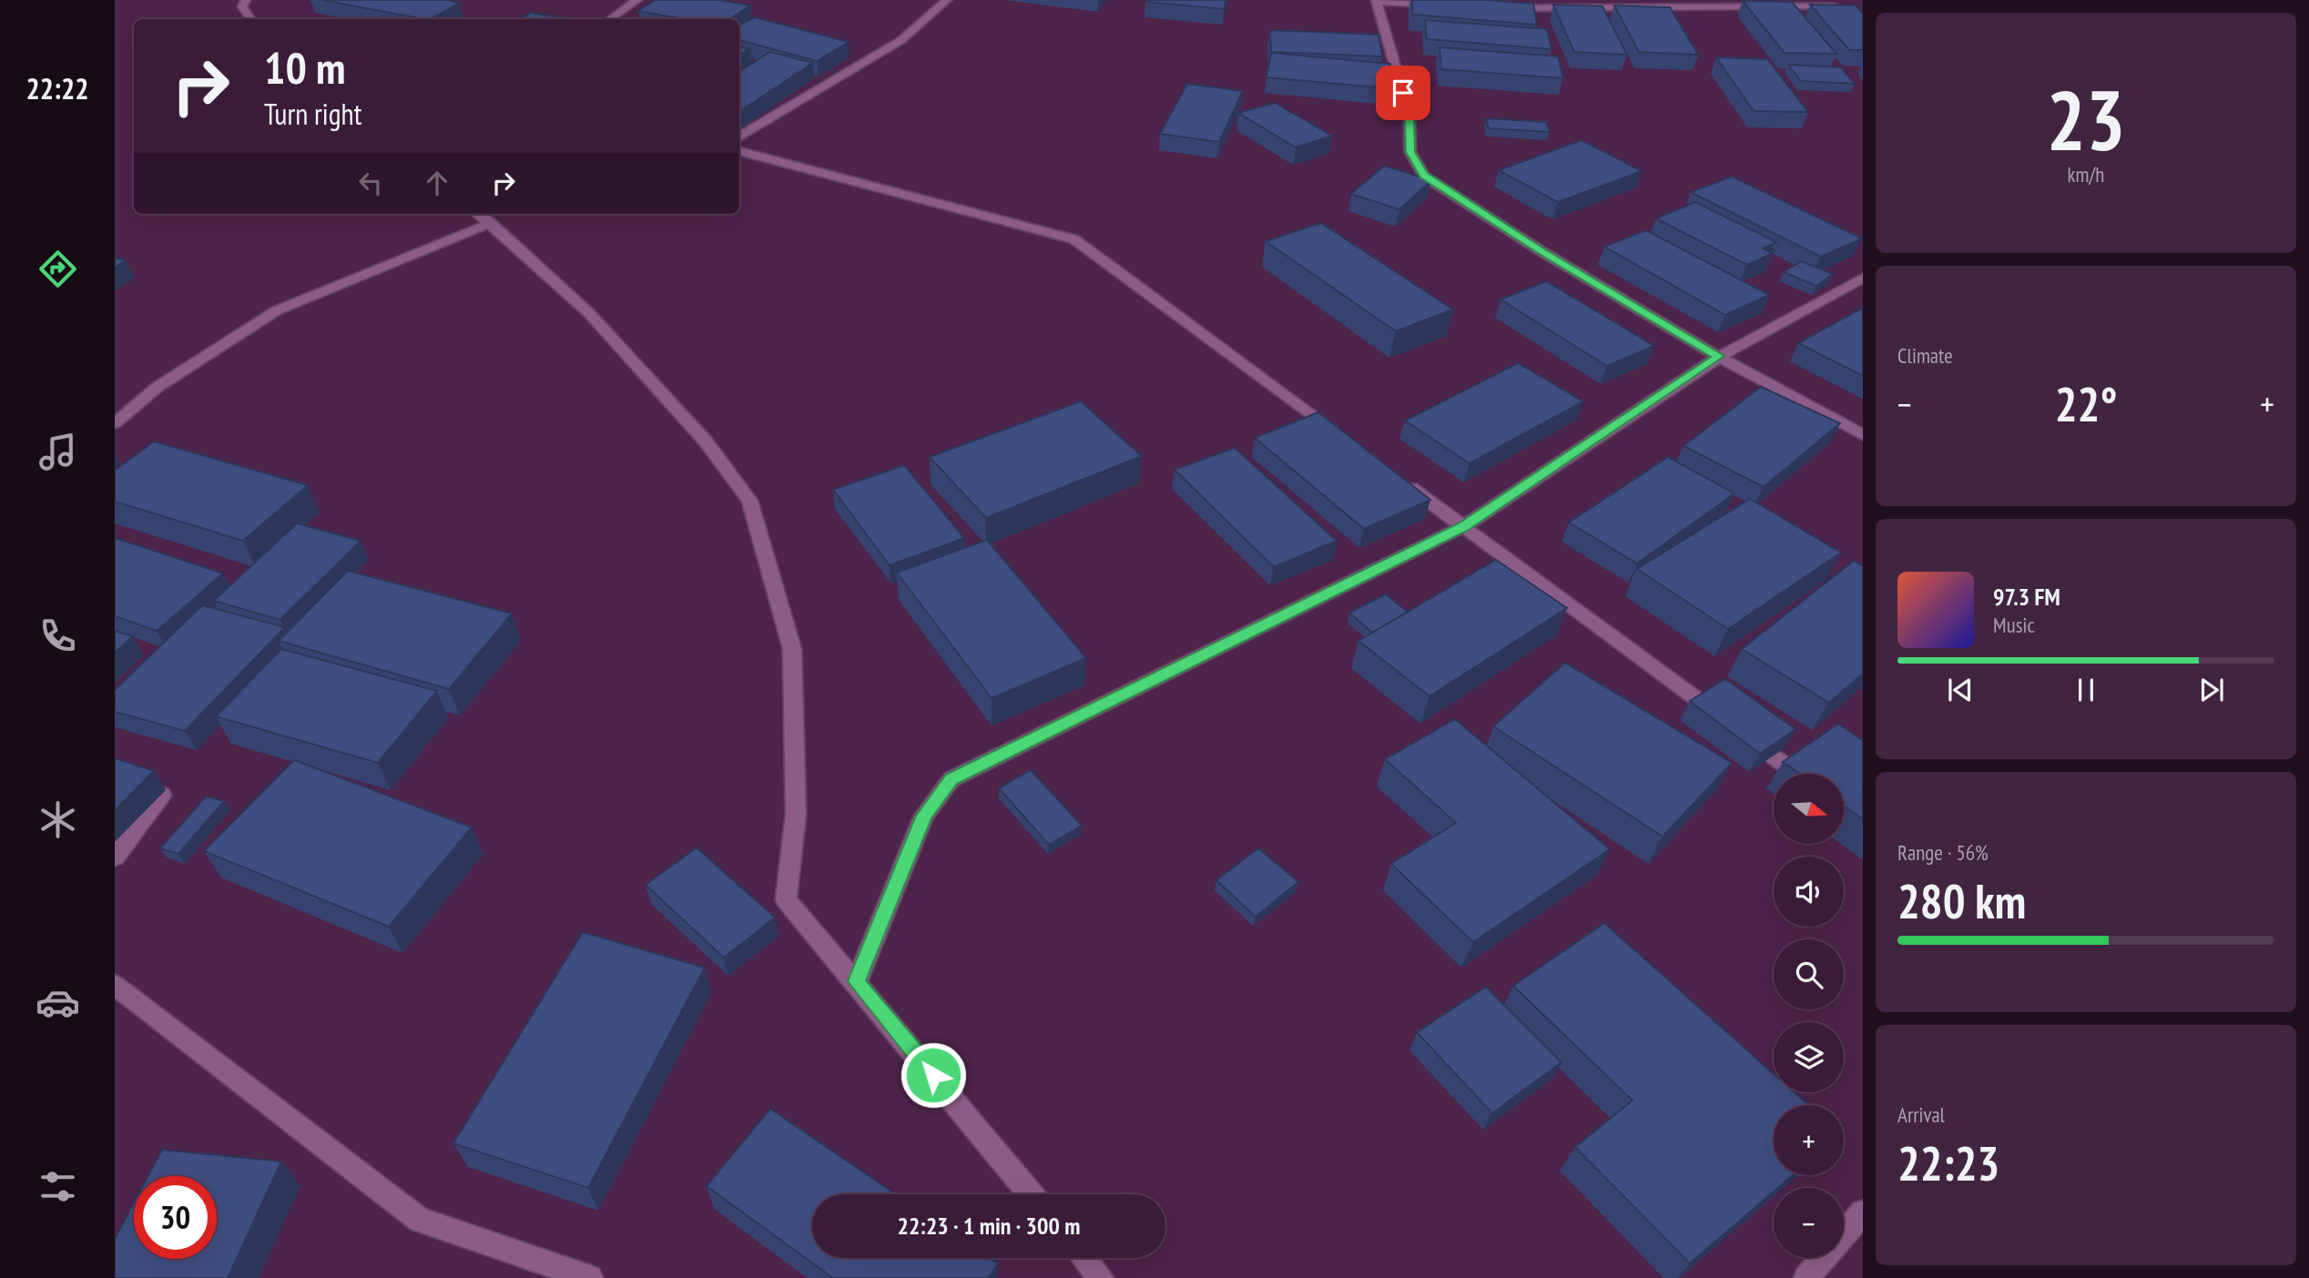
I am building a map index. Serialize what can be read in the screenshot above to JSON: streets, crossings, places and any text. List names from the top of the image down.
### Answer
{
  "north": "right",
  "page": {
    "tabs": "22:22",
    "tile": [
      ["23", "km/h"],
      "Climate",
      ["Range · 56%", "280 km"],
      ["Arrival", "22:23"]
    ],
    "turn": ["10 m", "Turn right"],
    "heat": ["−", "22°", "+"],
    "song": ["97.3 FM", "Music"],
    "map_buttons": ["+", "−"],
    "limit": "30",
    "trip": "22:23 · 1 min · 300 m"
  }
}
